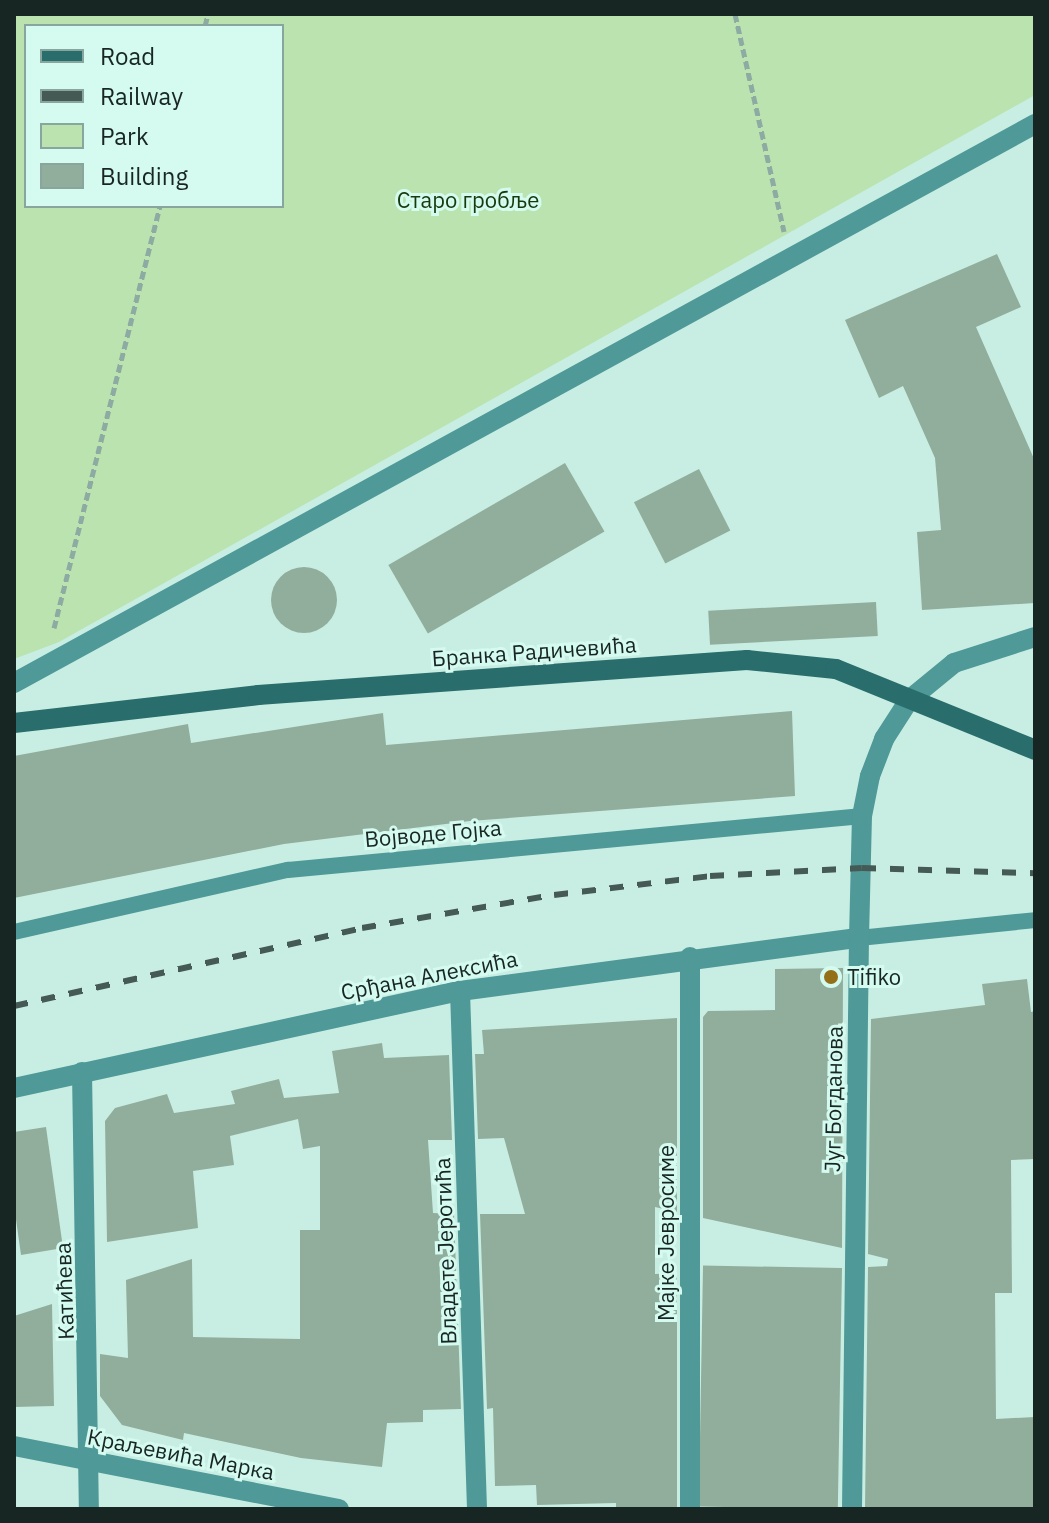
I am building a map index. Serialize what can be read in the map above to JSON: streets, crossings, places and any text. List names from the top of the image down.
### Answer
{
  "streets": {
    "street": [
      "Бранка Радичевића",
      "Срђана Алексића",
      "Југ Богданова",
      "Мајке Јевросиме",
      "Владете Јеротића",
      "Катићева",
      "Краљевића Марка"
    ],
    "lane": ["Војводе Гојка"]
  },
  "crossings": [
    ["Бранка Радичевића", "Југ Богданова"],
    ["Војводе Гојка", "Југ Богданова"],
    ["Срђана Алексића", "Југ Богданова"],
    ["Срђана Алексића", "Мајке Јевросиме"],
    ["Срђана Алексића", "Владете Јеротића"],
    ["Срђана Алексића", "Катићева"],
    ["Катићева", "Краљевића Марка"]
  ],
  "parks": ["Старо гробље"],
  "places": ["Tifiko"],
  "legend": [
    "Road",
    "Railway",
    "Park",
    "Building"
  ]
}
